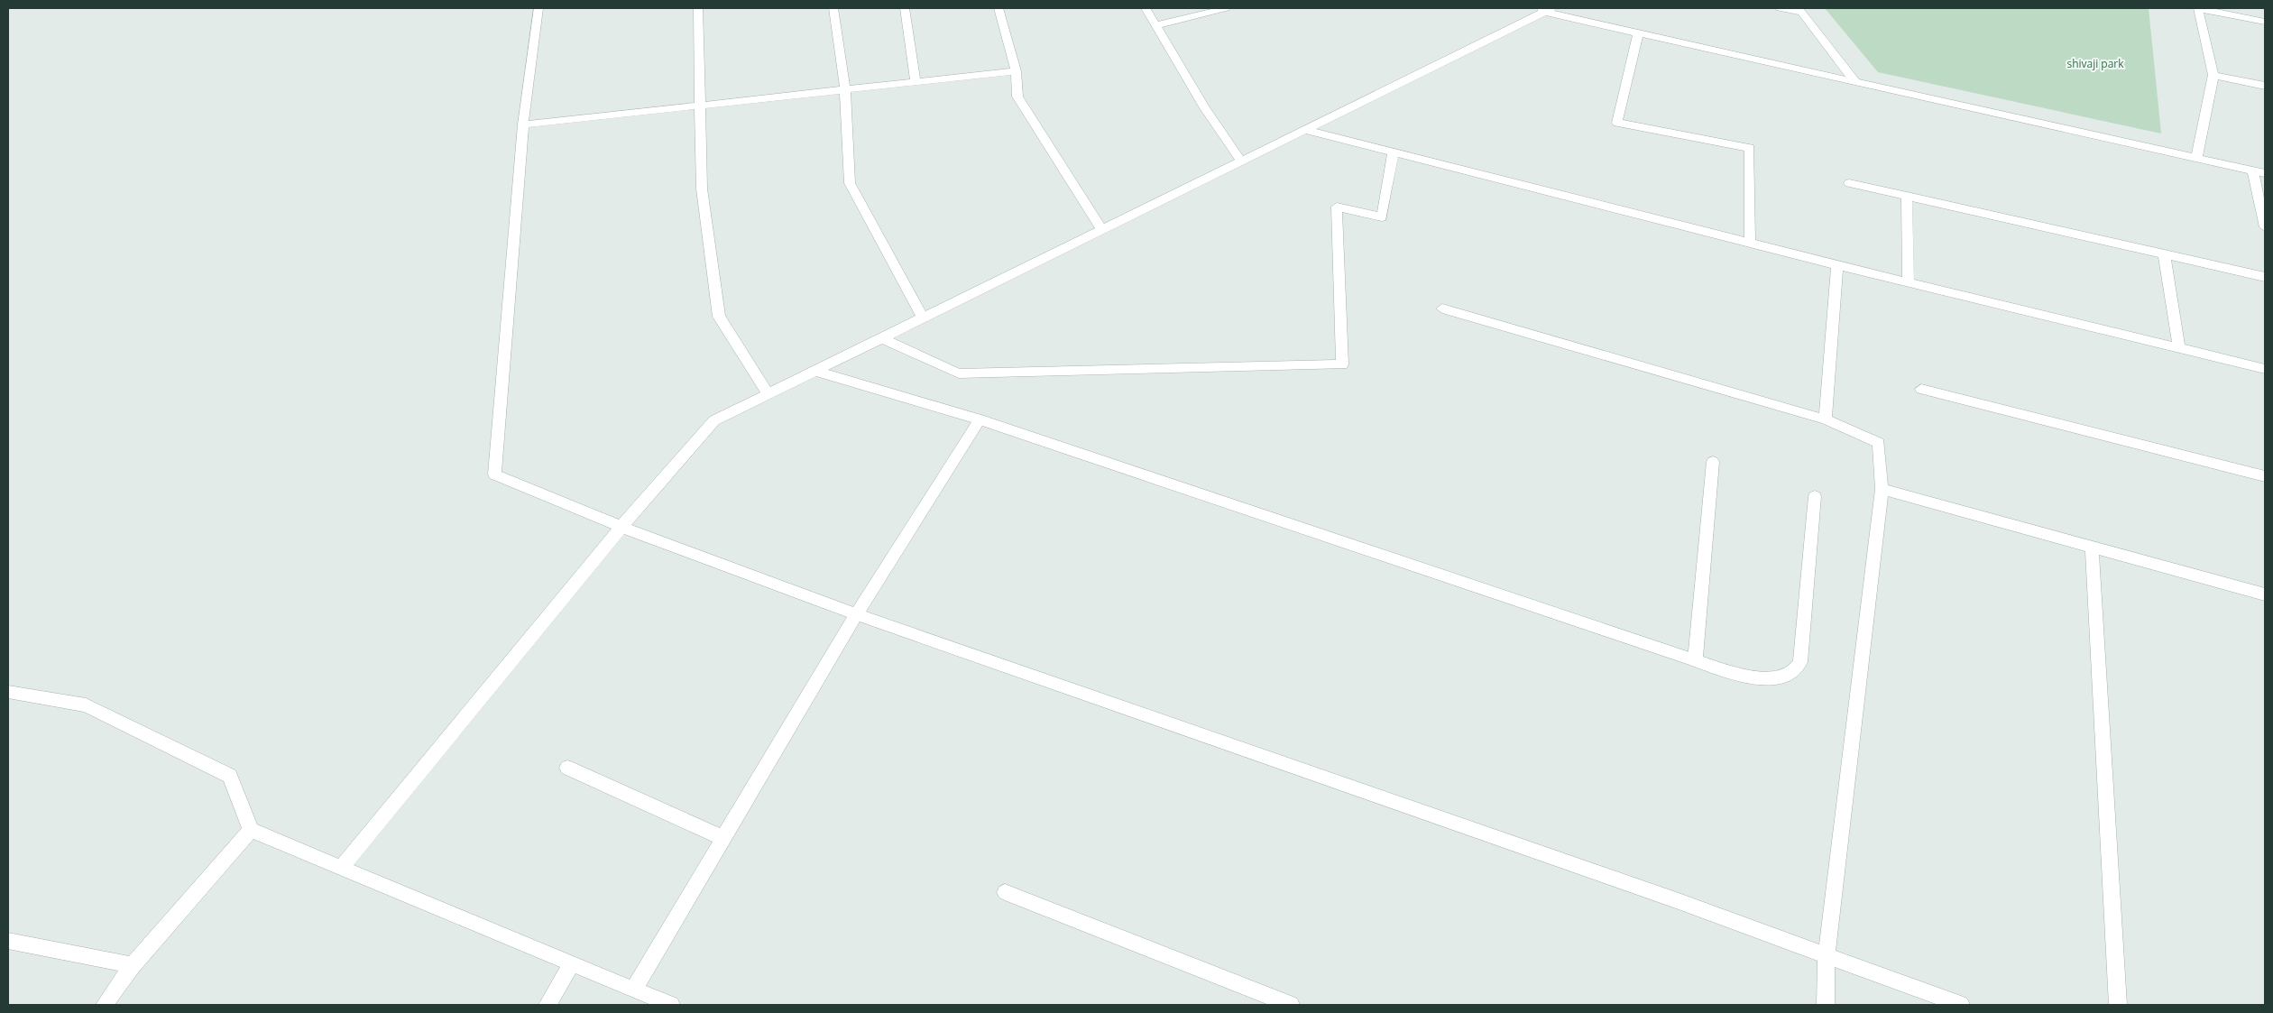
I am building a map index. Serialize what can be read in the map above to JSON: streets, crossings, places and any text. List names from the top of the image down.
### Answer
{
  "parks": ["shivaji park"]
}
